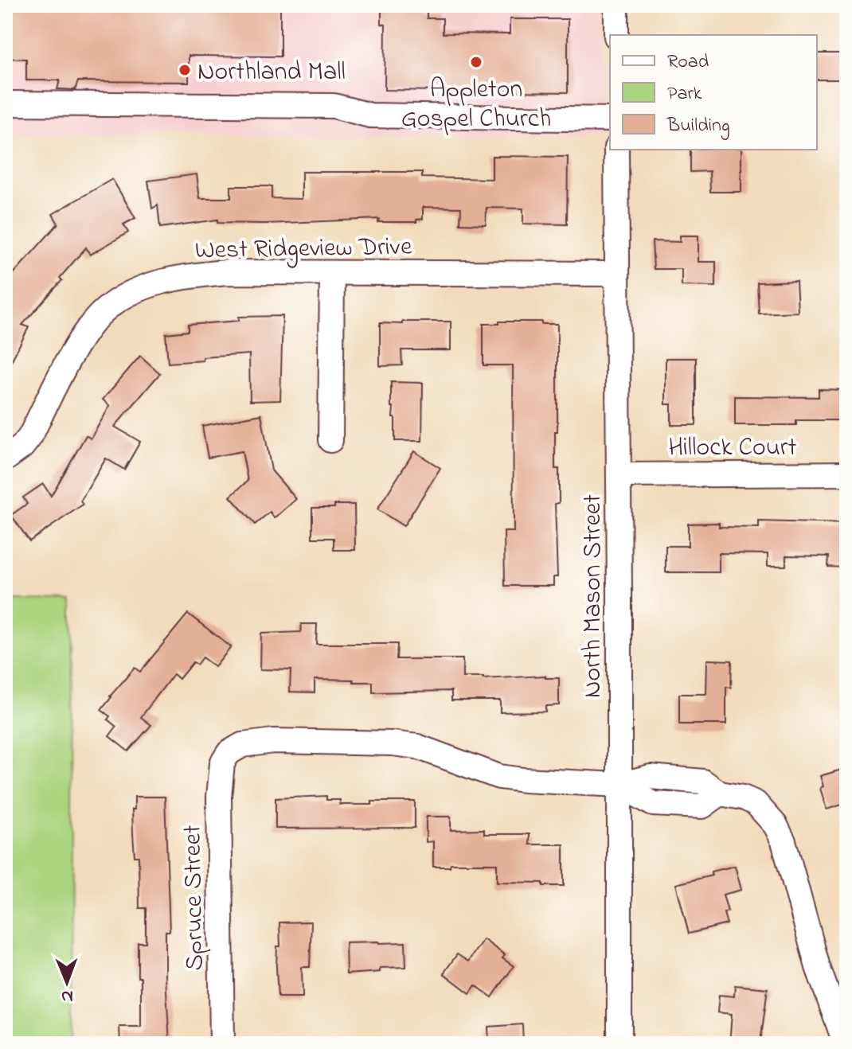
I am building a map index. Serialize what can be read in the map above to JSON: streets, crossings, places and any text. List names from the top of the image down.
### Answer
{
  "streets": {
    "street": [
      "West Ridgeview Drive",
      "Hillock Court",
      "North Mason Street",
      "Spruce Street"
    ]
  },
  "crossings": [
    ["West Ridgeview Drive", "North Mason Street"],
    ["Hillock Court", "North Mason Street"],
    ["North Mason Street", "Spruce Street"]
  ],
  "places": ["Appleton Gospel Church", "Northland Mall"],
  "legend": ["Road", "Park", "Building"],
  "north": "bottom"
}
